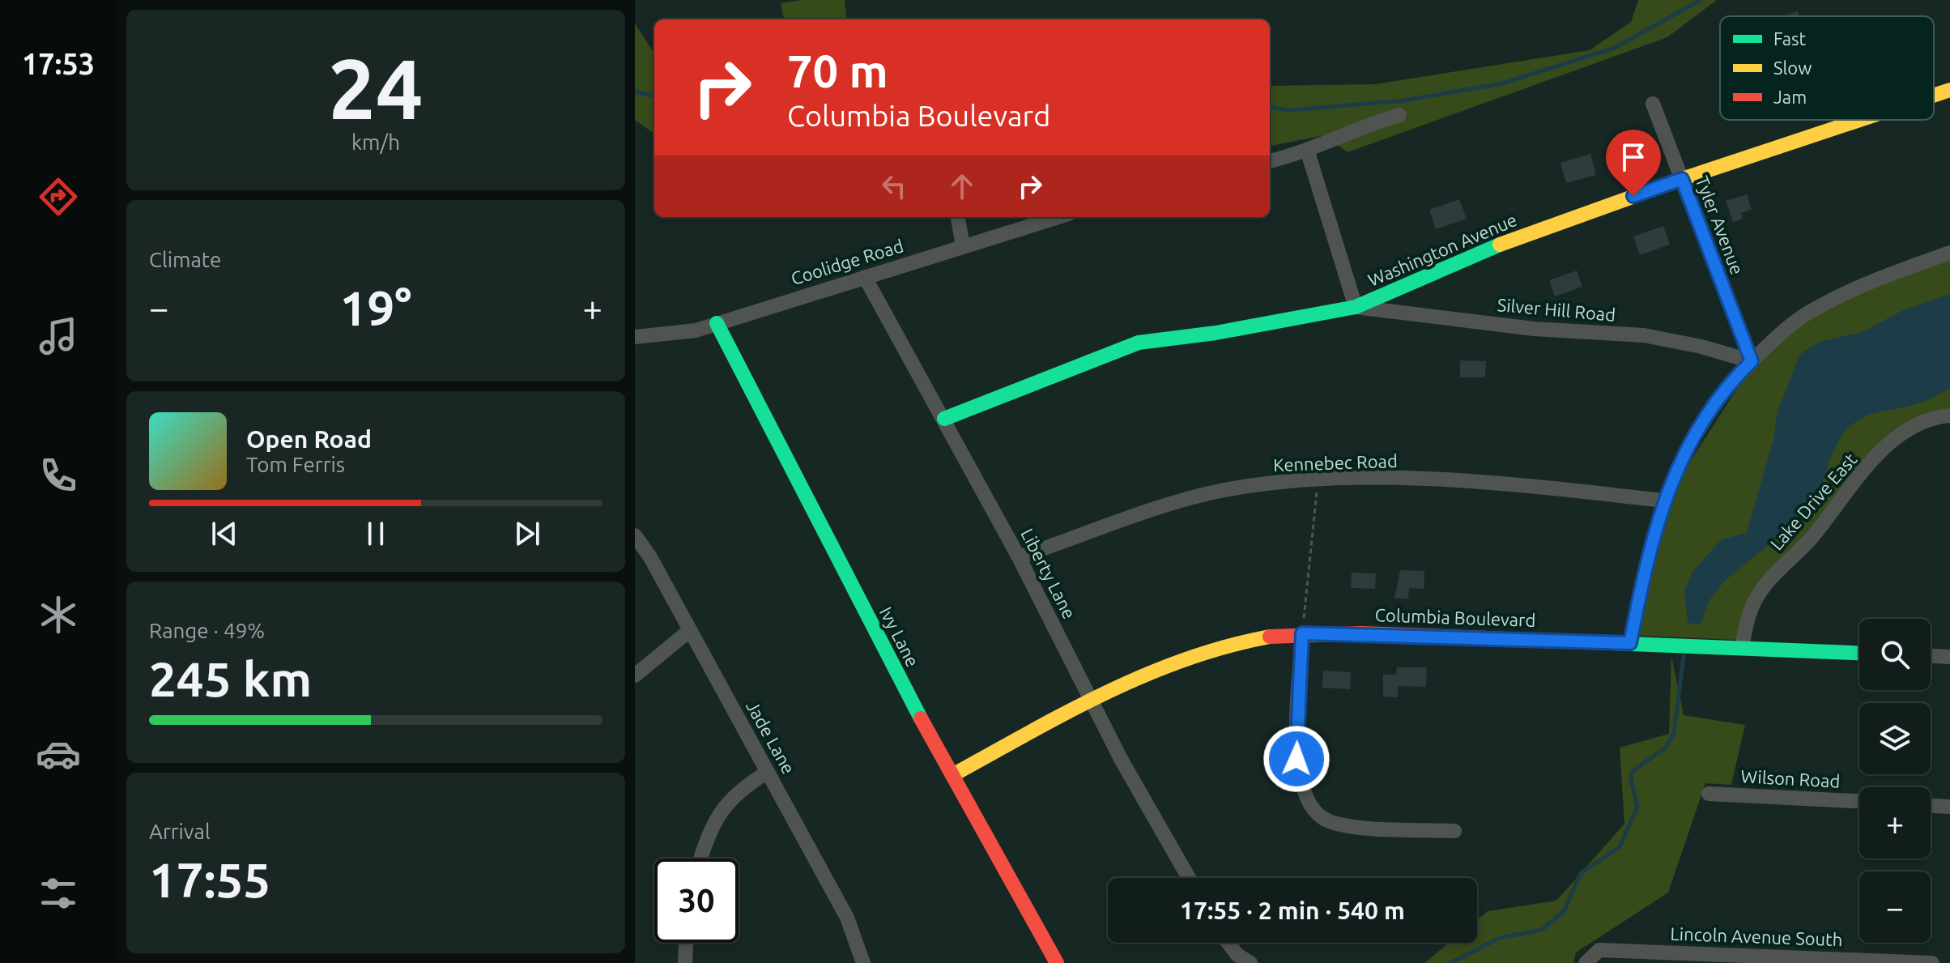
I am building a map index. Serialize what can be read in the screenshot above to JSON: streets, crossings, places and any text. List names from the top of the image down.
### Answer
{
  "streets": {
    "street": [
      "Tyler Avenue",
      "Washington Avenue",
      "Coolidge Road",
      "Silver Hill Road",
      "Kennebec Road",
      "Lake Drive East",
      "Liberty Lane",
      "Columbia Boulevard",
      "Ivy Lane",
      "Jade Lane",
      "Wilson Road",
      "Lincoln Avenue South"
    ]
  },
  "crossings": [
    ["Tyler Avenue", "Washington Avenue"],
    ["Tyler Avenue", "Silver Hill Road"],
    ["Washington Avenue", "Silver Hill Road"],
    ["Washington Avenue", "Liberty Lane"],
    ["Coolidge Road", "Liberty Lane"],
    ["Coolidge Road", "Ivy Lane"],
    ["Kennebec Road", "Liberty Lane"],
    ["Lake Drive East", "Columbia Boulevard"],
    ["Liberty Lane", "Columbia Boulevard"],
    ["Columbia Boulevard", "Ivy Lane"]
  ],
  "legend": ["Fast", "Slow", "Jam"],
  "page": {
    "tabs": "17:53",
    "tile": [
      ["24", "km/h"],
      "Climate",
      ["Range · 49%", "245 km"],
      ["Arrival", "17:55"]
    ],
    "turn": ["70 m", "Columbia Boulevard"],
    "heat": ["−", "19°", "+"],
    "song": ["Open Road", "Tom Ferris"],
    "map_buttons": ["+", "−"],
    "limit": "30",
    "trip": "17:55 · 2 min · 540 m"
  }
}
